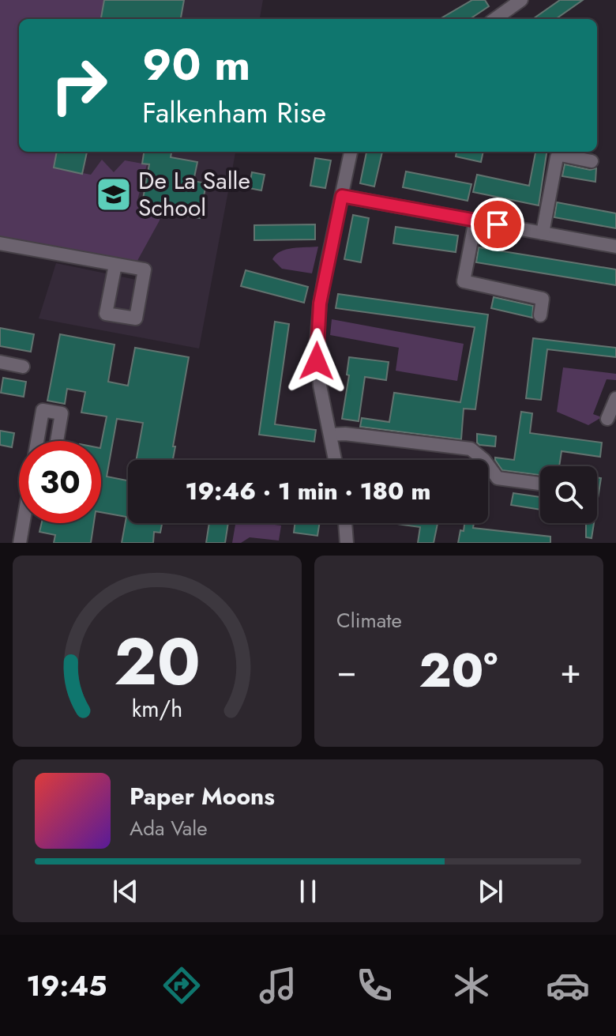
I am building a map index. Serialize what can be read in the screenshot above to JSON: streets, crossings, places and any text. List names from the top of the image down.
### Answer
{
  "places": {
    "school or university": ["De La Salle School"]
  },
  "page": {
    "turn": ["90 m", "Falkenham Rise"],
    "limit": "30",
    "trip": "19:46 · 1 min · 180 m",
    "tile": "Climate",
    "heat": ["−", "20°", "+"],
    "song": ["Paper Moons", "Ada Vale"],
    "tabs": "19:45",
    "gauge": ["20", "km/h"]
  }
}
